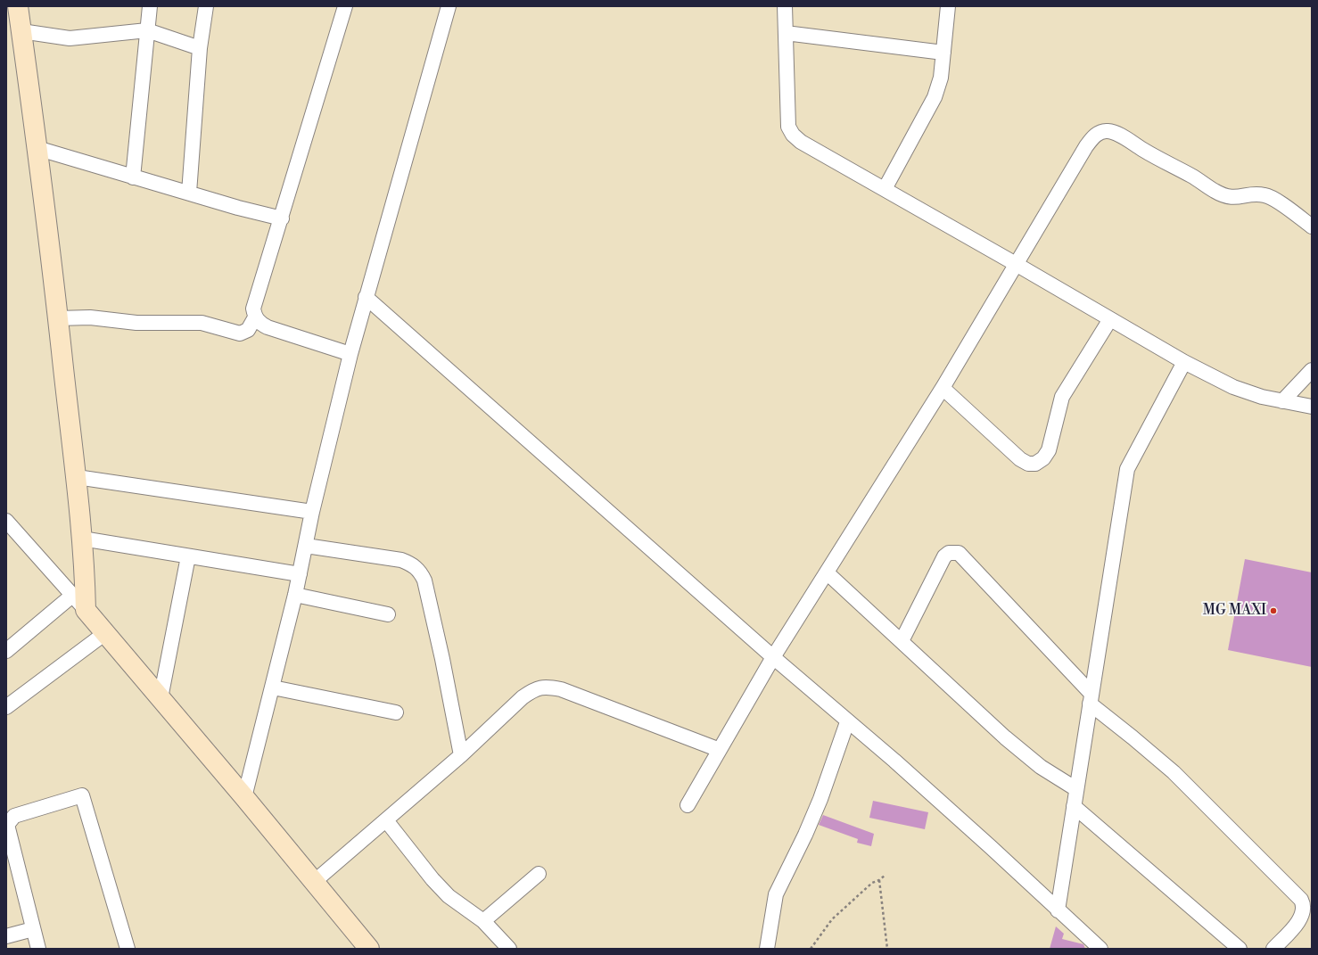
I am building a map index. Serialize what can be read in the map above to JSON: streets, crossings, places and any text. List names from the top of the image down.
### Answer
{
  "places": ["MG MAXI"]
}
